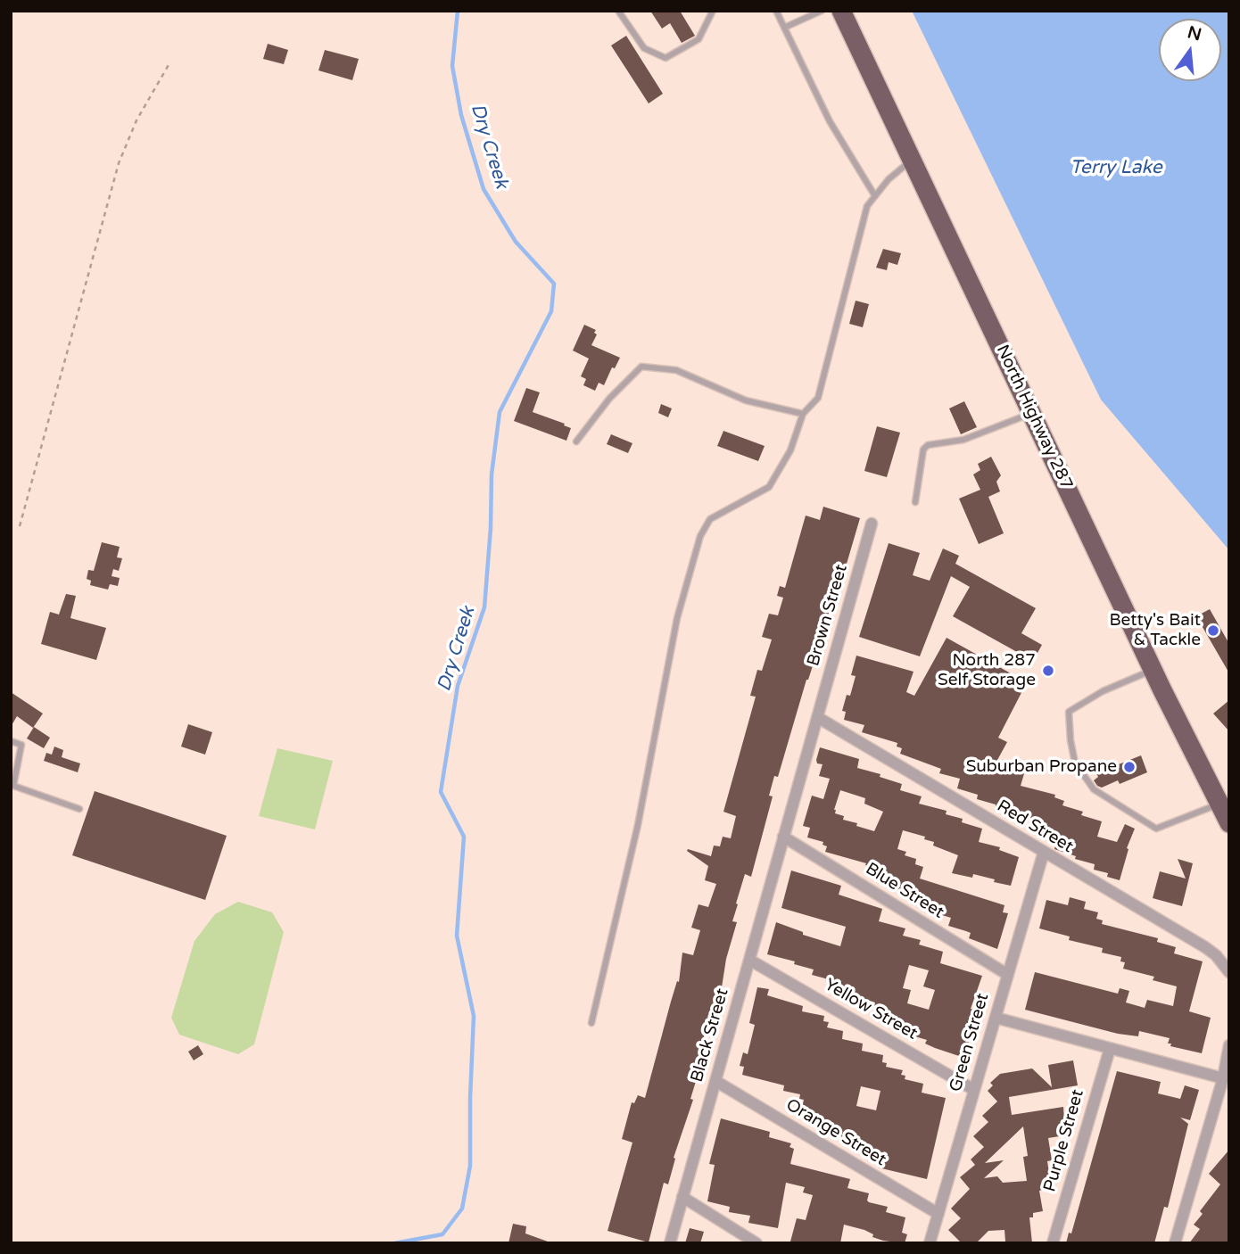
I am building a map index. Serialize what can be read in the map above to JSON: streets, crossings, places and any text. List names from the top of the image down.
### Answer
{
  "streets": {
    "highway": ["North Highway 287"],
    "street": [
      "Brown Street",
      "Red Street",
      "Blue Street",
      "Yellow Street",
      "Black Street",
      "Green Street",
      "Orange Street",
      "Purple Street"
    ]
  },
  "crossings": [
    ["Brown Street", "Red Street"],
    ["Brown Street", "Blue Street"],
    ["Brown Street", "Black Street"],
    ["Red Street", "Green Street"],
    ["Blue Street", "Black Street"],
    ["Blue Street", "Green Street"],
    ["Yellow Street", "Black Street"],
    ["Yellow Street", "Green Street"],
    ["Black Street", "Orange Street"],
    ["Green Street", "Orange Street"]
  ],
  "water": ["Dry Creek", "Terry Lake"],
  "places": ["Betty's Bait & Tackle", "North 287 Self Storage", "Suburban Propane"],
  "north": "top"
}
